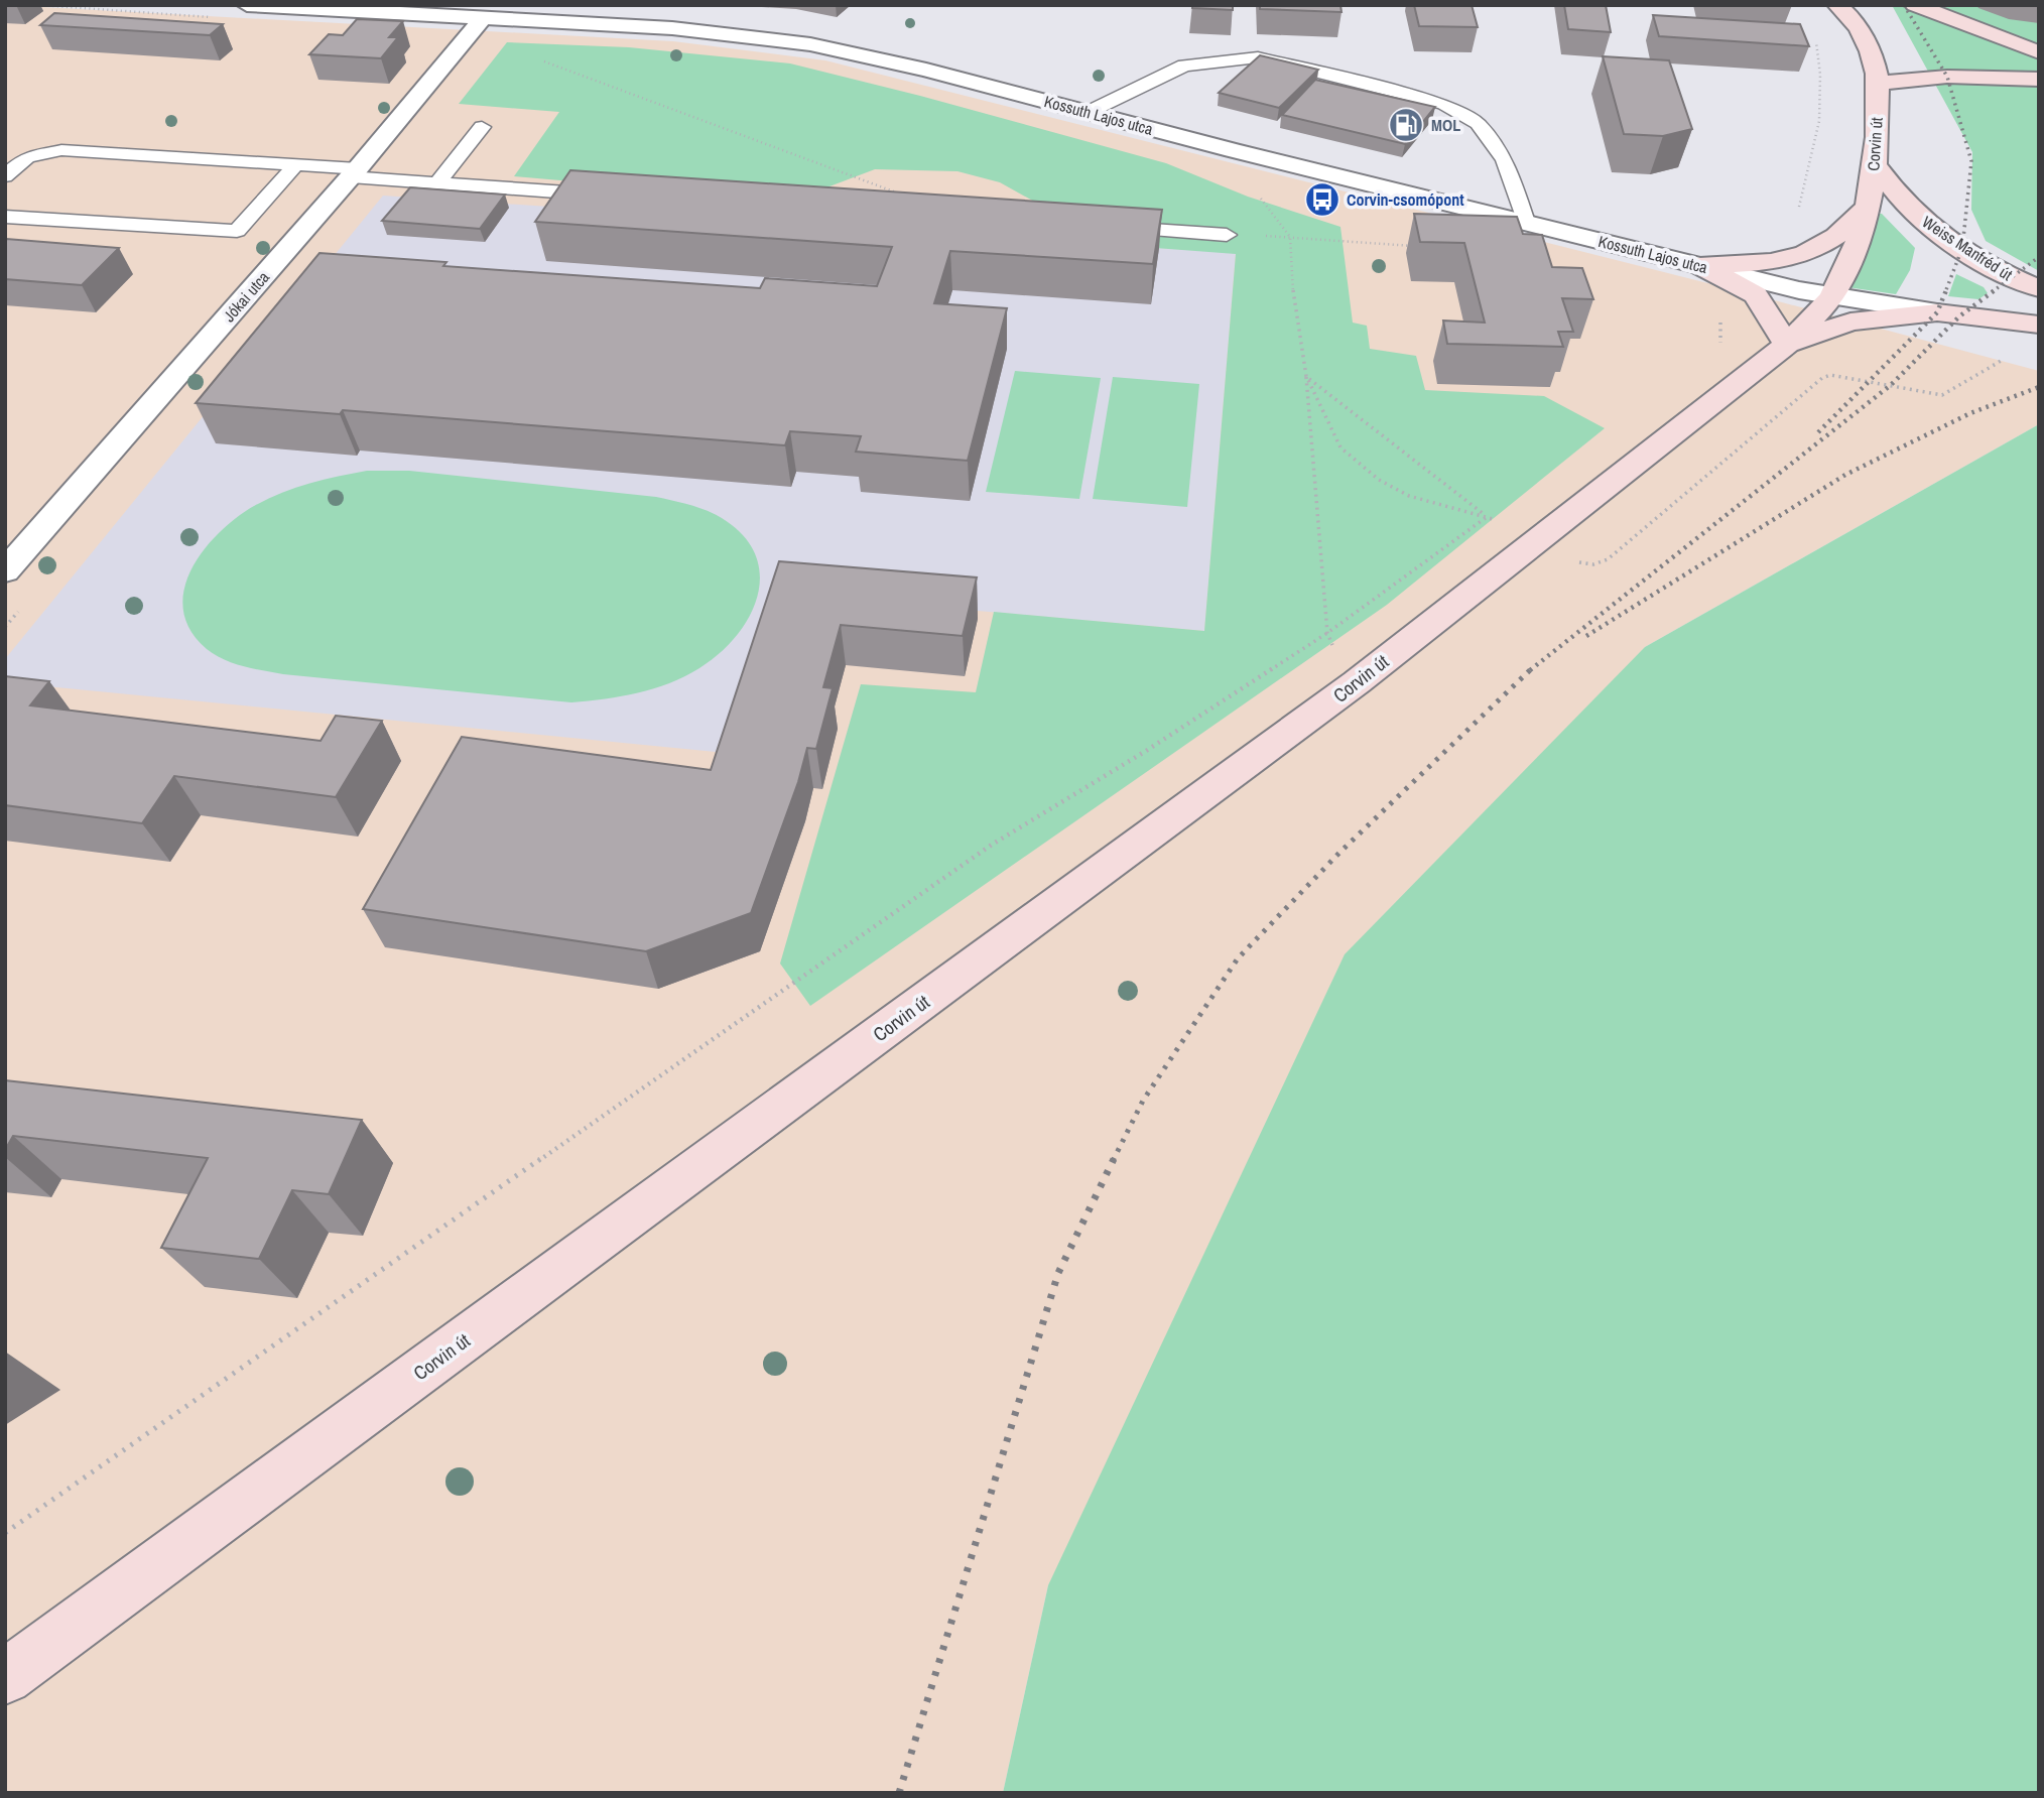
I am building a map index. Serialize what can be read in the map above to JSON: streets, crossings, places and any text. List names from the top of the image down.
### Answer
{
  "streets": {
    "main road": ["Corvin út", "Weiss Manfréd út"],
    "street": ["Kossuth Lajos utca", "Jókai utca"]
  },
  "crossings": [
    ["Kossuth Lajos utca", "Corvin út"],
    ["Kossuth Lajos utca", "Jókai utca"],
    ["Corvin út", "Weiss Manfréd út"]
  ],
  "places": {
    "fuel station": ["MOL"],
    "bus stop": ["Corvin-csomópont"]
  }
}
